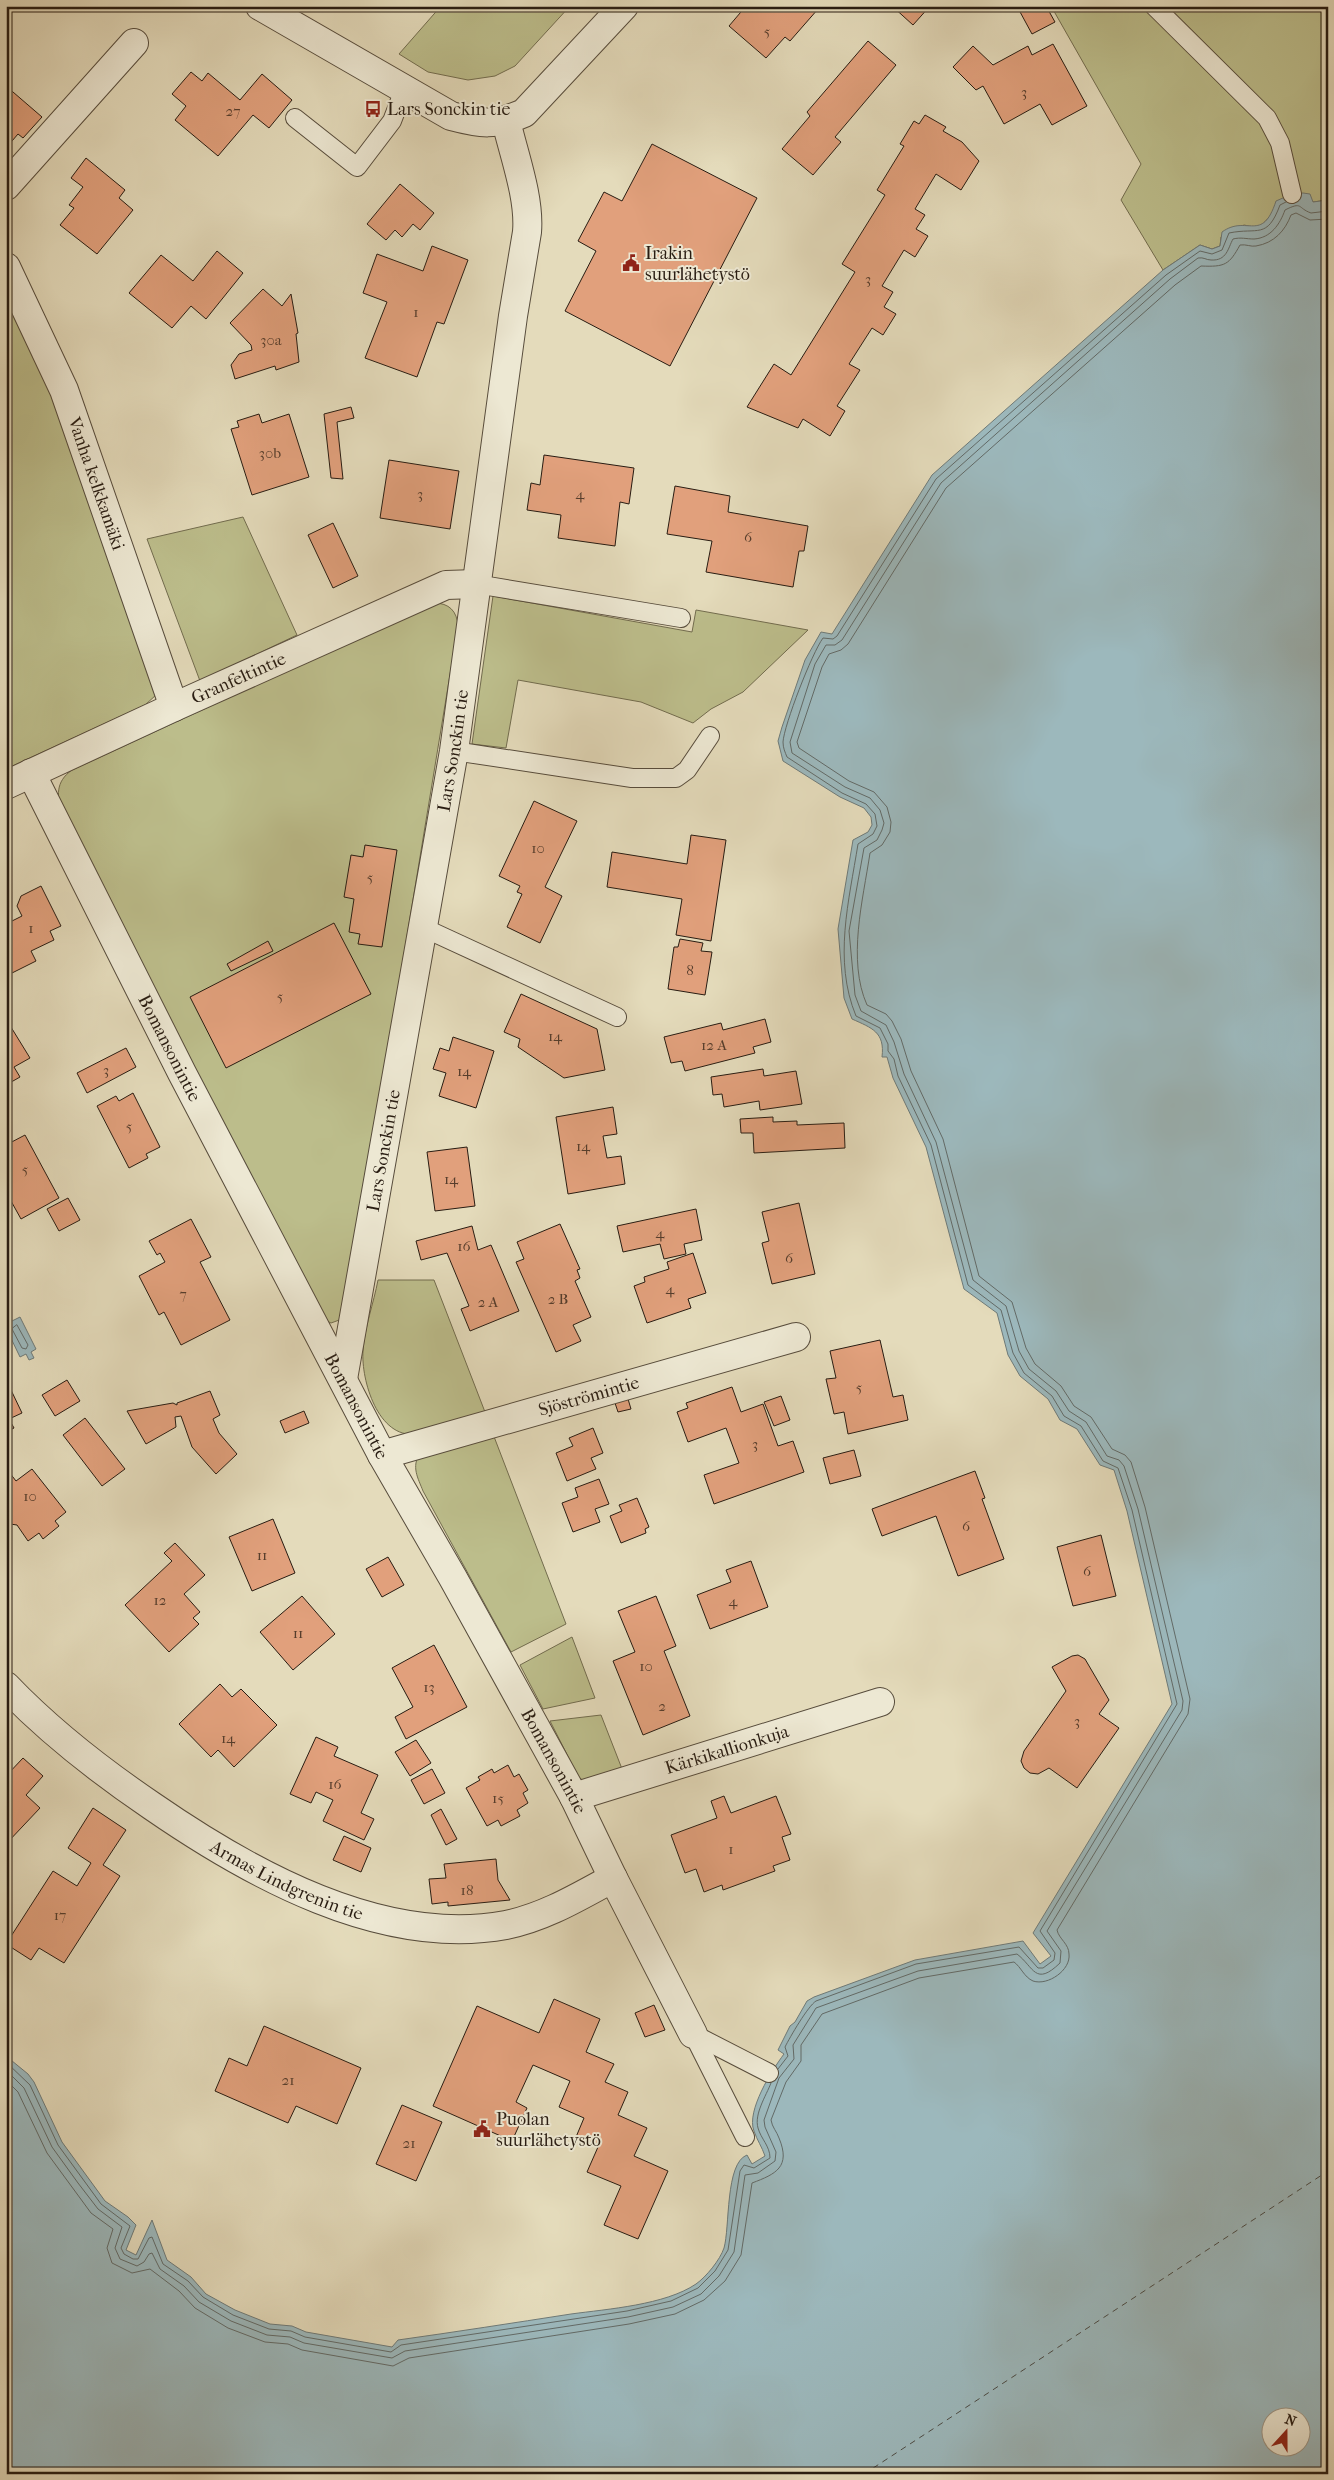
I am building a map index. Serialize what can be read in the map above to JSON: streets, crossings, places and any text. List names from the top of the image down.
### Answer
{
  "streets": {
    "street": [
      "Vanha kelkkamäki",
      "Granfeltintie",
      "Lars Sonckin tie",
      "Bomansonintie",
      "Sjöströmintie",
      "Kärkikallionkuja",
      "Armas Lindgrenin tie"
    ]
  },
  "crossings": [
    ["Vanha kelkkamäki", "Granfeltintie"],
    ["Granfeltintie", "Lars Sonckin tie"],
    ["Granfeltintie", "Bomansonintie"],
    ["Lars Sonckin tie", "Bomansonintie"],
    ["Bomansonintie", "Sjöströmintie"],
    ["Bomansonintie", "Kärkikallionkuja"],
    ["Bomansonintie", "Armas Lindgrenin tie"]
  ],
  "places": {
    "bus stop": ["Lars Sonckin tie"],
    "public building": ["Irakin suurlähetystö", "Puolan suurlähetystö"]
  },
  "house_numbers": [
    "5",
    "3",
    "27",
    "3",
    "1",
    "30a",
    "30b",
    "3",
    "4",
    "6",
    "10",
    "5",
    "1",
    "8",
    "5",
    "14",
    "12 A",
    "3",
    "14",
    "5",
    "14",
    "5",
    "14",
    "4",
    "16",
    "6",
    "4",
    "7",
    "2 B",
    "2 A",
    "5",
    "3",
    "10",
    "6",
    "11",
    "6",
    "12",
    "4",
    "11",
    "10",
    "13",
    "2",
    "3",
    "14",
    "16",
    "15",
    "1",
    "18",
    "17",
    "21",
    "21"
  ],
  "north": "top"
}
